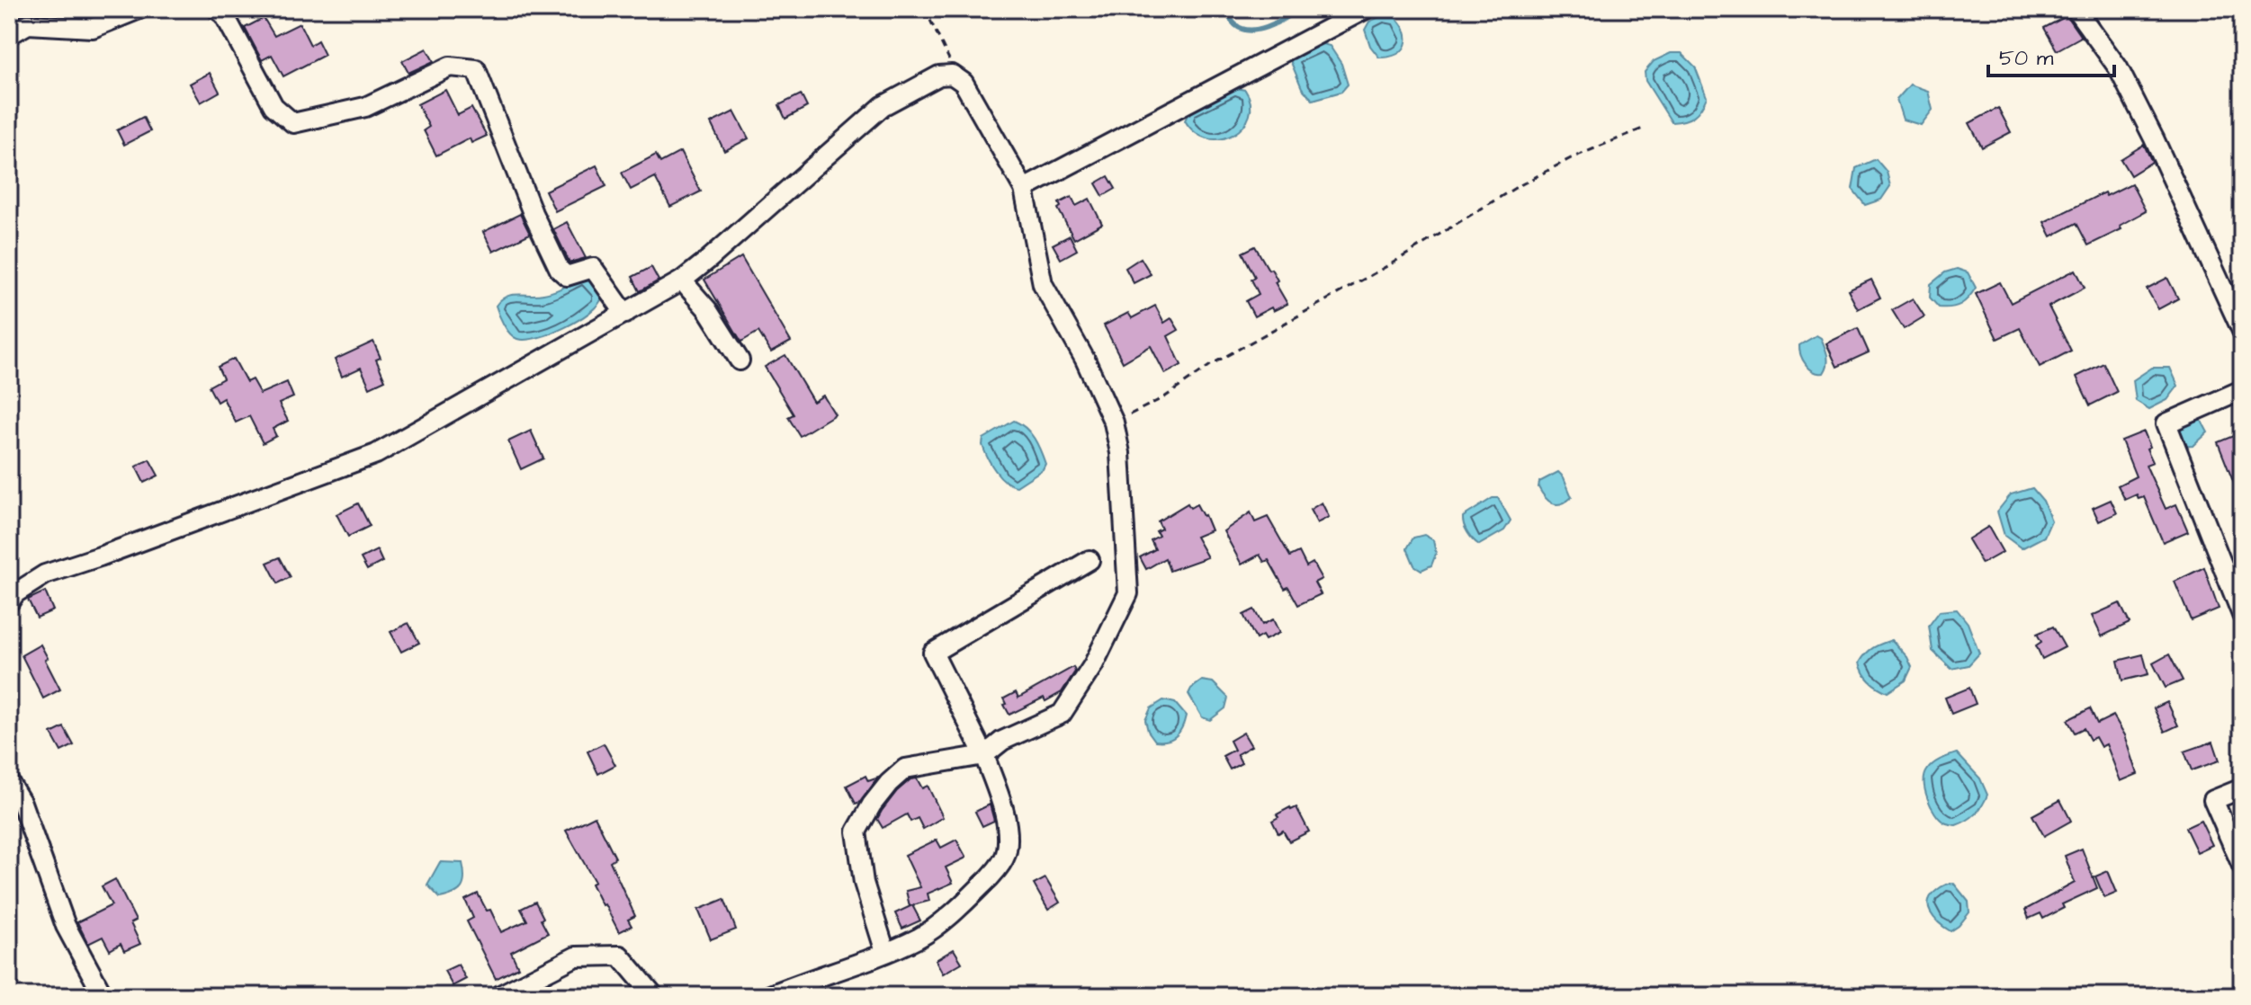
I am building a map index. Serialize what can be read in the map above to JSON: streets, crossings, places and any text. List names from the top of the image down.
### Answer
{
  "scale_bar": "50 m"
}
